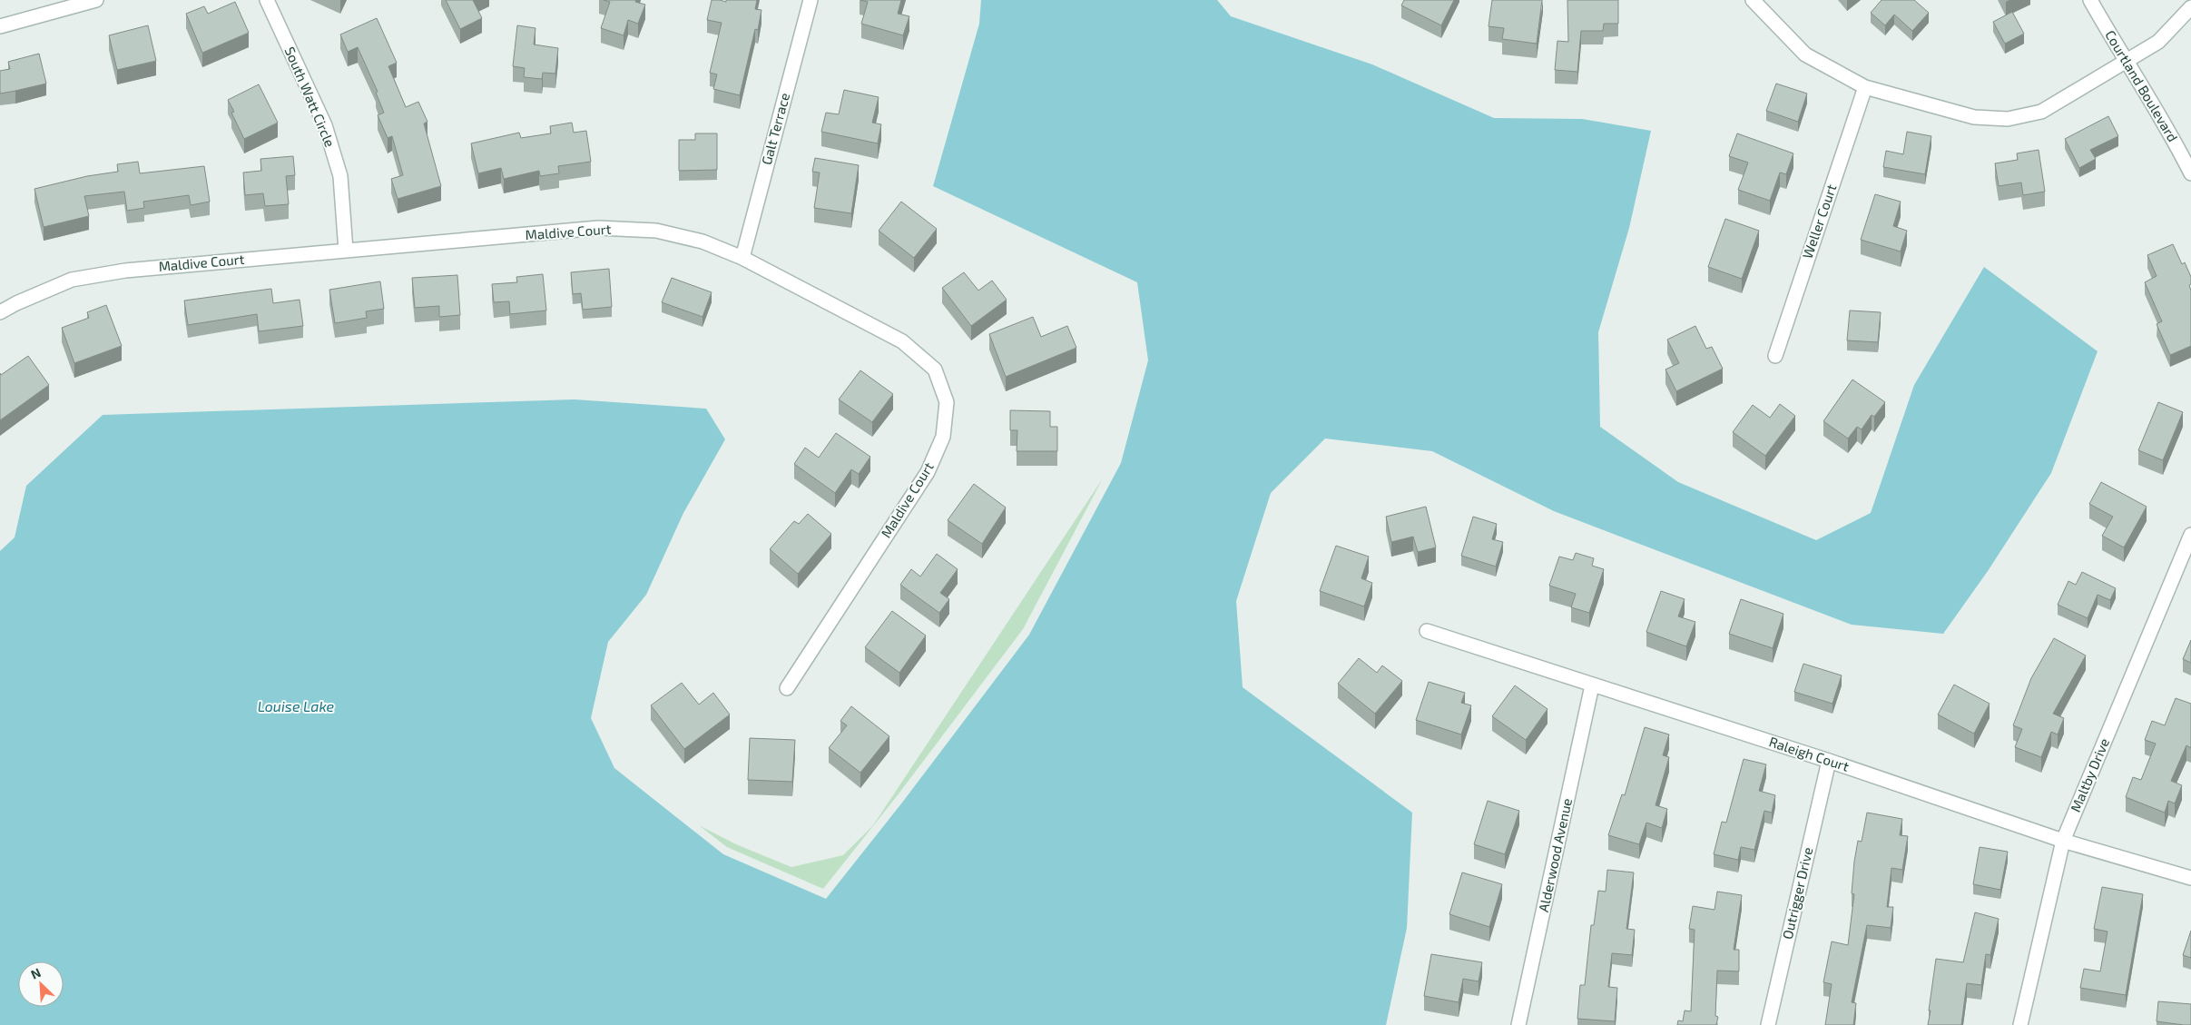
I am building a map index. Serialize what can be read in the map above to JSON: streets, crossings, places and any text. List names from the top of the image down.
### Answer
{
  "streets": {
    "street": [
      "Courtland Boulevard",
      "South Watt Circle",
      "Galt Terrace",
      "Weller Court",
      "Maldive Court",
      "Raleigh Court",
      "Maltby Drive",
      "Alderwood Avenue",
      "Outrigger Drive"
    ]
  },
  "crossings": [
    ["South Watt Circle", "Maldive Court"],
    ["Galt Terrace", "Maldive Court"],
    ["Raleigh Court", "Maltby Drive"],
    ["Raleigh Court", "Alderwood Avenue"],
    ["Raleigh Court", "Outrigger Drive"]
  ],
  "water": ["Louise Lake"],
  "north": "top left"
}
